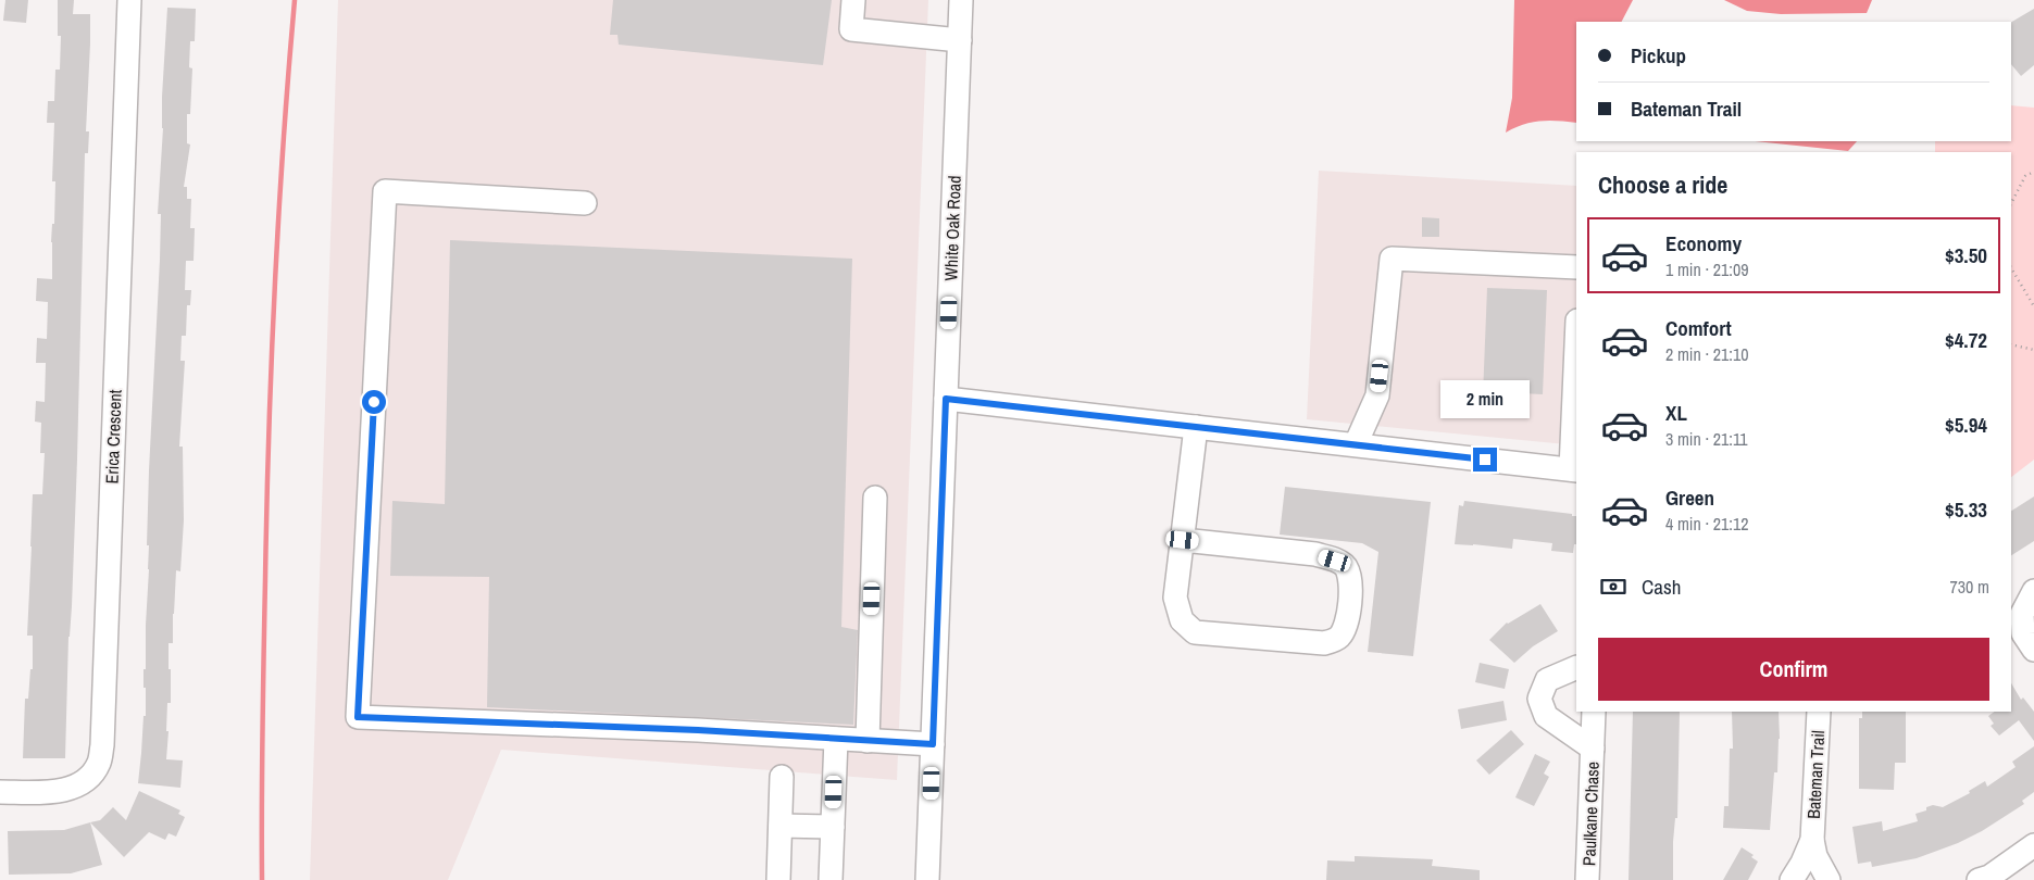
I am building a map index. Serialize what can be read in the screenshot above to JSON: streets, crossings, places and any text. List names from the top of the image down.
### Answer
{
  "streets": {
    "street": [
      "White Oak Road",
      "Erica Crescent",
      "Bateman Trail",
      "Paulkane Chase"
    ]
  },
  "page": {
    "banner": ["Pickup", "Bateman Trail"],
    "heading": "Choose a ride",
    "list": [
      {
        "name": "Economy",
        "note": "1 min · 21:09",
        "value": "$3.50"
      },
      {
        "name": "Comfort",
        "note": "2 min · 21:10",
        "value": "$4.72"
      },
      {
        "name": "XL",
        "note": "3 min · 21:11",
        "value": "$5.94"
      },
      {
        "name": "Green",
        "note": "4 min · 21:12",
        "value": "$5.33"
      }
    ],
    "bubble": "2 min",
    "pay": ["Cash", "730 m"],
    "buttons": "Confirm"
  }
}
